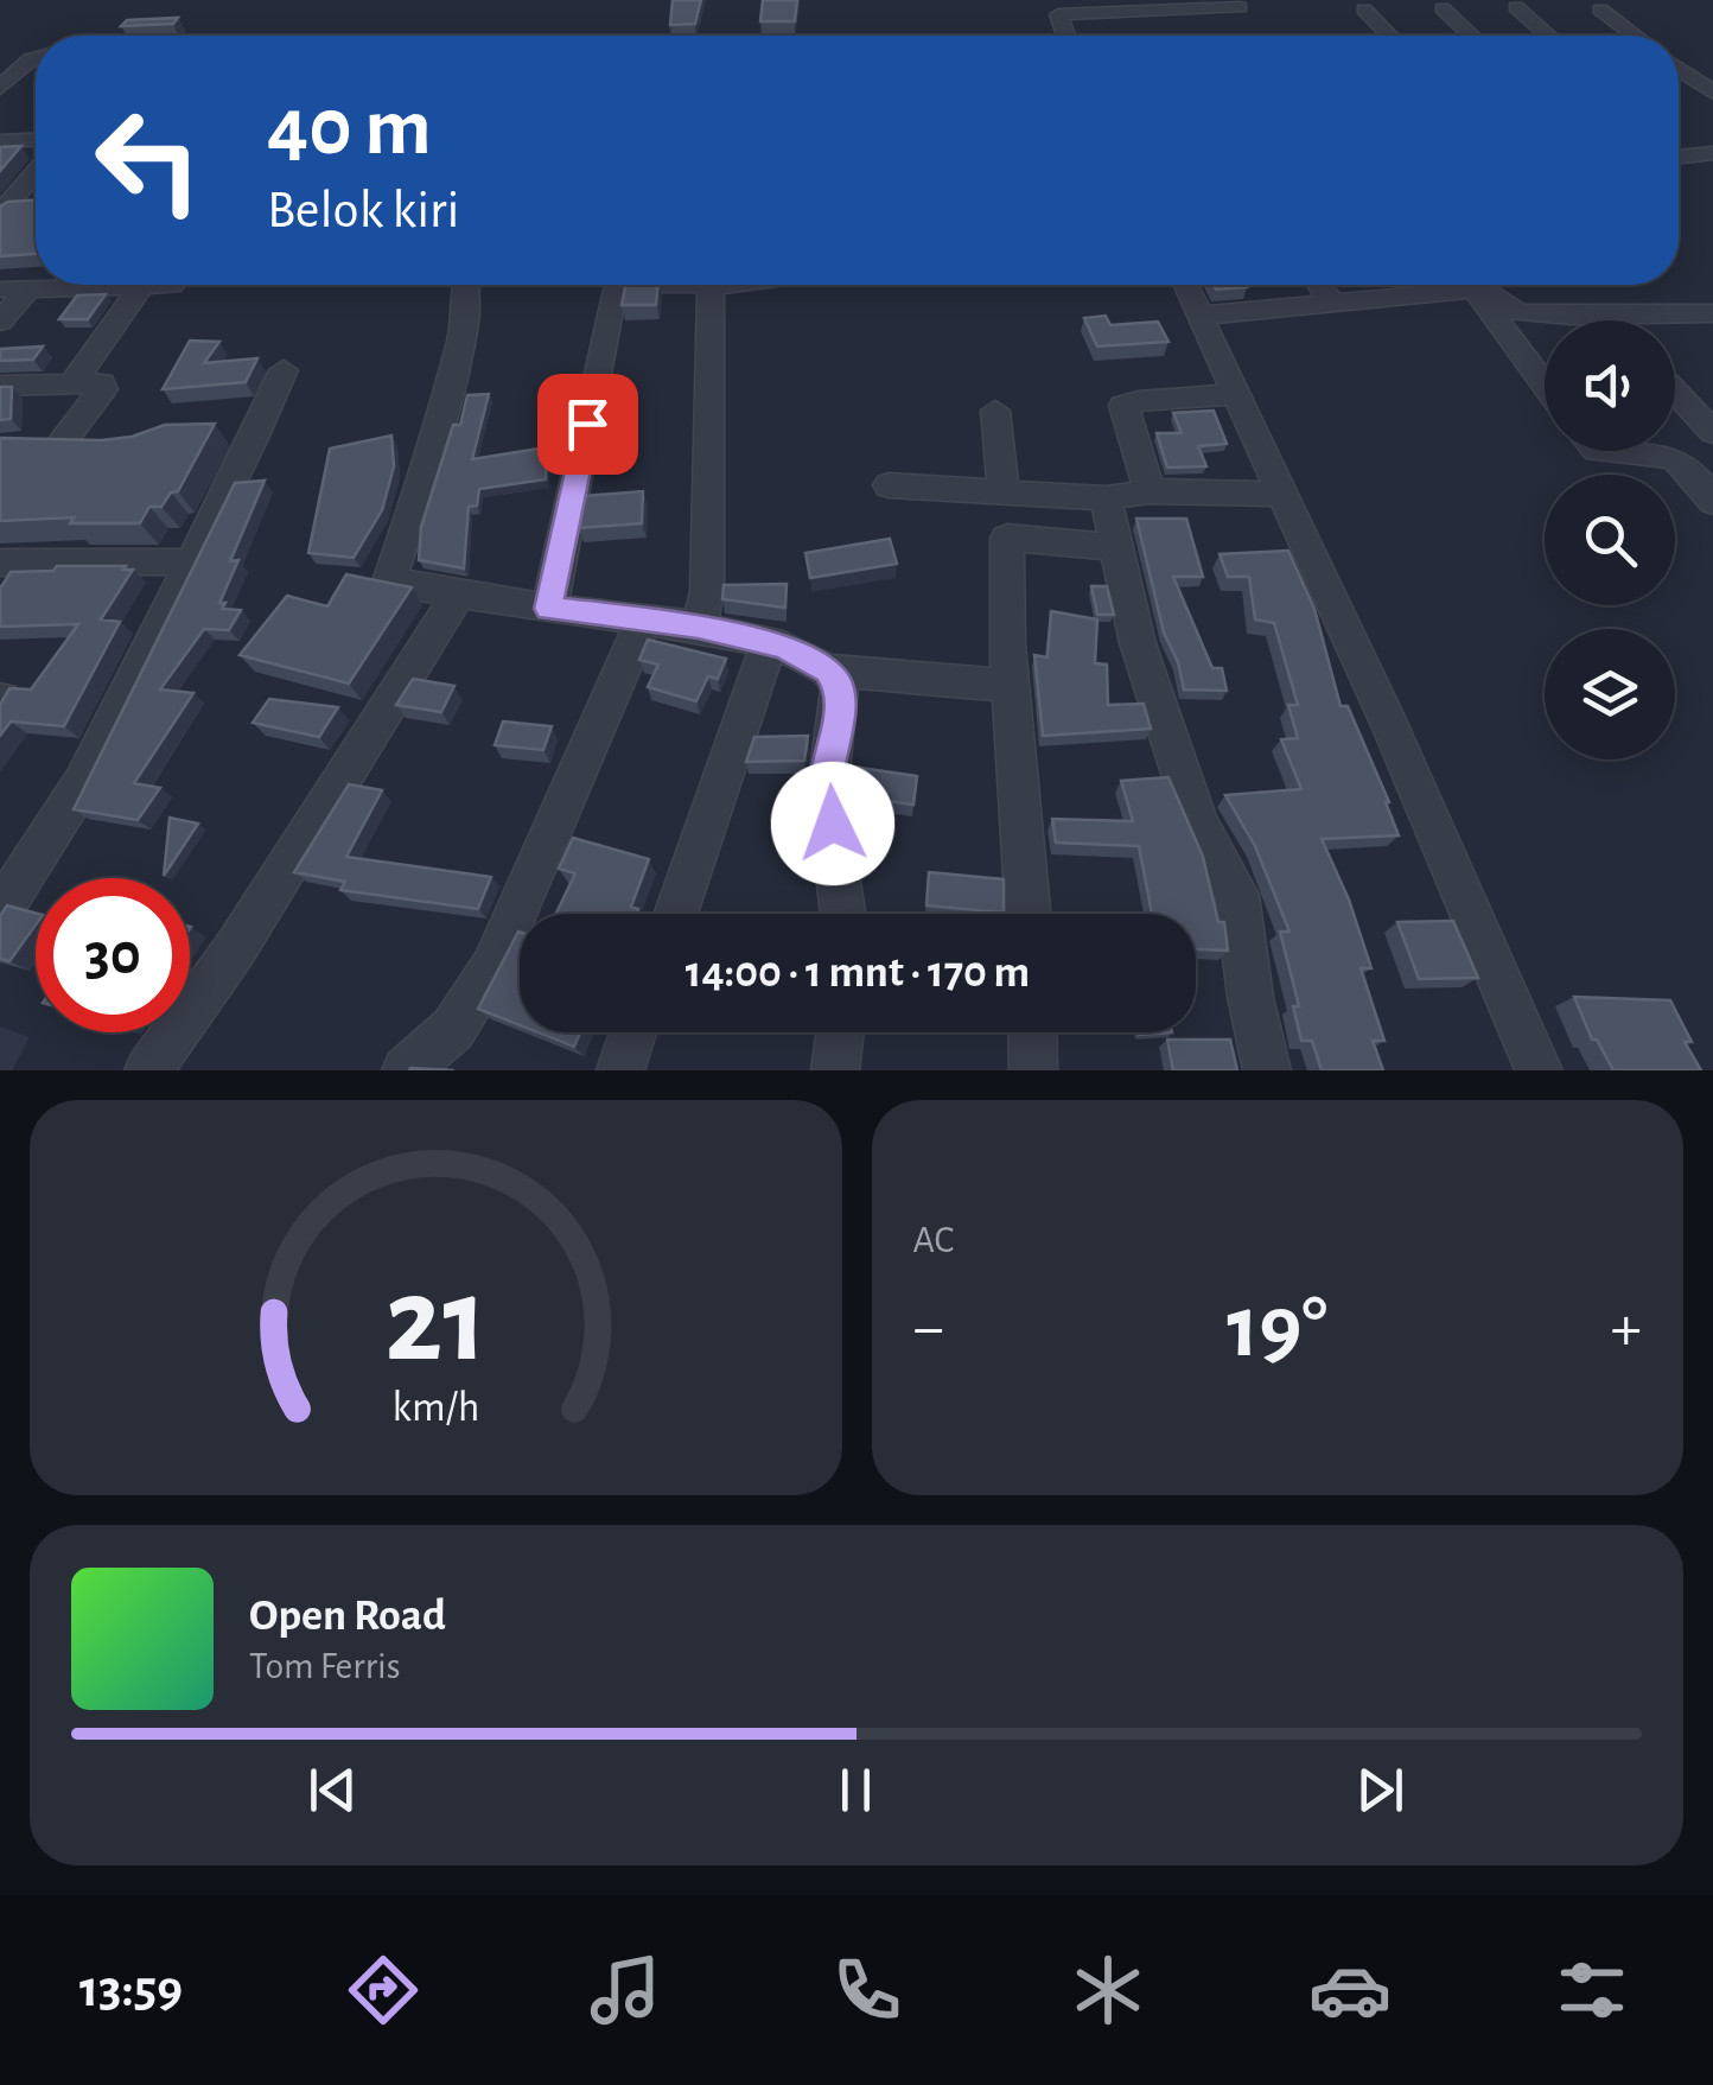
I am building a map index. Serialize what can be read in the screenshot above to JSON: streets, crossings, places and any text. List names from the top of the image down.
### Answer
{
  "page": {
    "turn": ["40 m", "Belok kiri"],
    "limit": "30",
    "trip": "14:00 · 1 mnt · 170 m",
    "tile": "AC",
    "heat": ["−", "19°", "+"],
    "song": ["Open Road", "Tom Ferris"],
    "tabs": "13:59",
    "gauge": ["21", "km/h"]
  }
}
